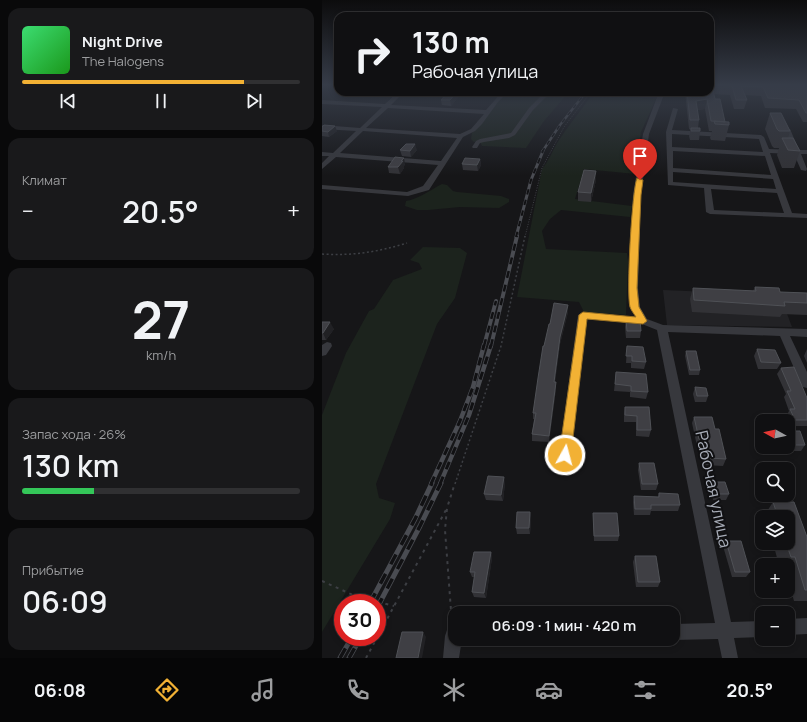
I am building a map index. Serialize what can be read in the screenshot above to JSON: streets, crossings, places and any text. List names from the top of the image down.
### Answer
{
  "streets": {
    "street": ["Рабочая улица"]
  },
  "north": "left",
  "page": {
    "turn": ["130 m", "Рабочая улица"],
    "song": ["Night Drive", "The Halogens"],
    "tile": [
      "Климат",
      ["27", "km/h"],
      ["Запас хода · 26%", "130 km"],
      ["Прибытие", "06:09"]
    ],
    "heat": ["−", "20.5°", "+"],
    "map_buttons": ["+", "−"],
    "limit": "30",
    "trip": "06:09 · 1 мин · 420 m",
    "tabs": ["06:08", "20.5°"]
  }
}
